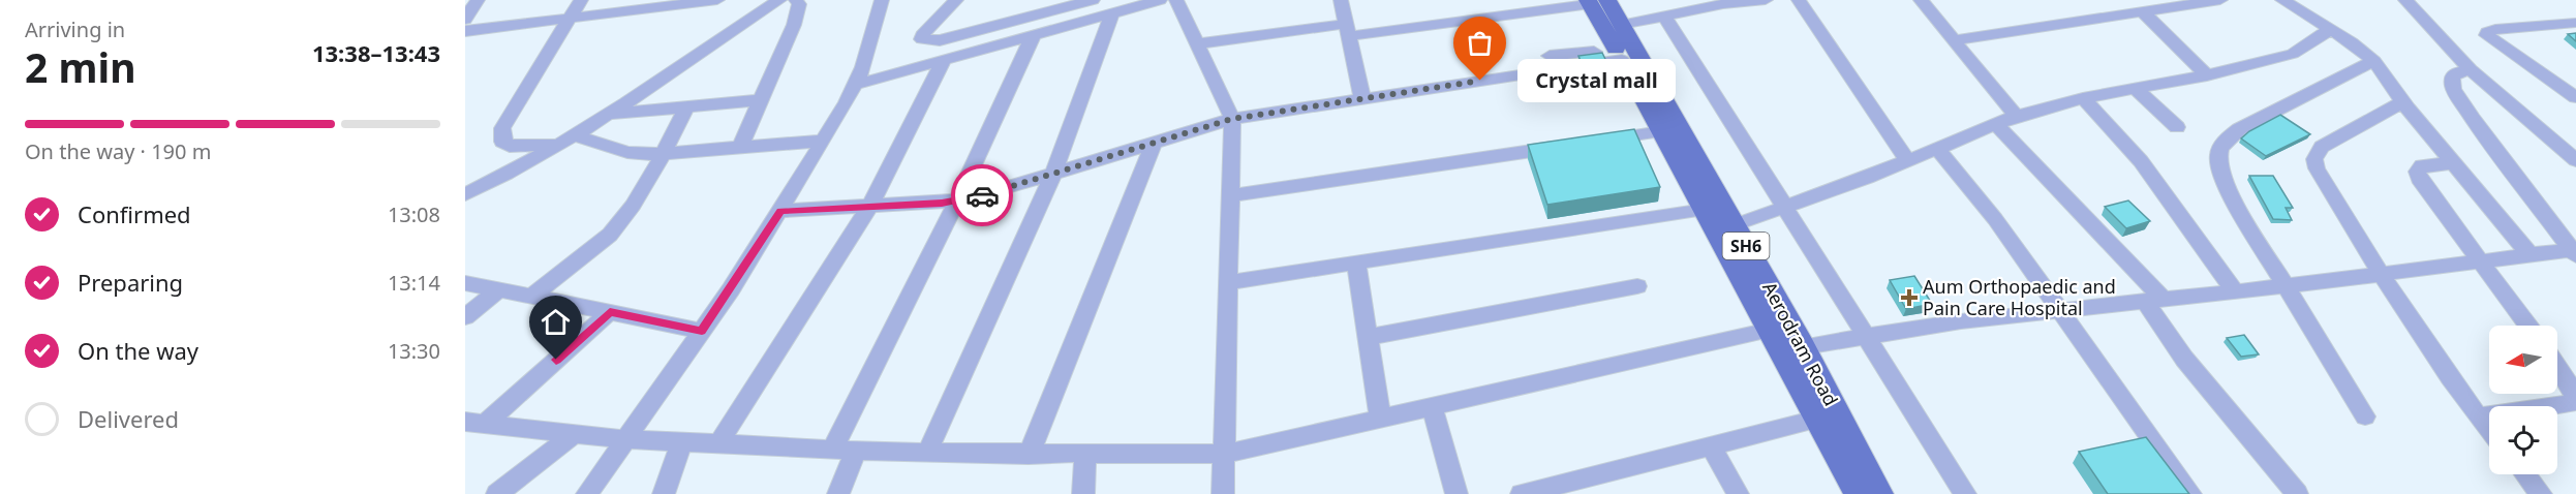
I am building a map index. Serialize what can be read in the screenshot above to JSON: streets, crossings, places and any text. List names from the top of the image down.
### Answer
{
  "streets": {
    "main road": ["SH6", "Aerodram Road"]
  },
  "places": {
    "other": ["Crystal mall"],
    "health": ["Aum Orthopaedic and Pain Care Hospital"]
  },
  "north": "left",
  "page": {
    "heading": ["2 min", "Arriving in", "13:38–13:43"],
    "bubble": "Crystal mall",
    "bar": "On the way · 190 m",
    "list": [
      ["Confirmed", "13:08"],
      ["Preparing", "13:14"],
      ["On the way", "13:30"],
      "Delivered"
    ]
  }
}
